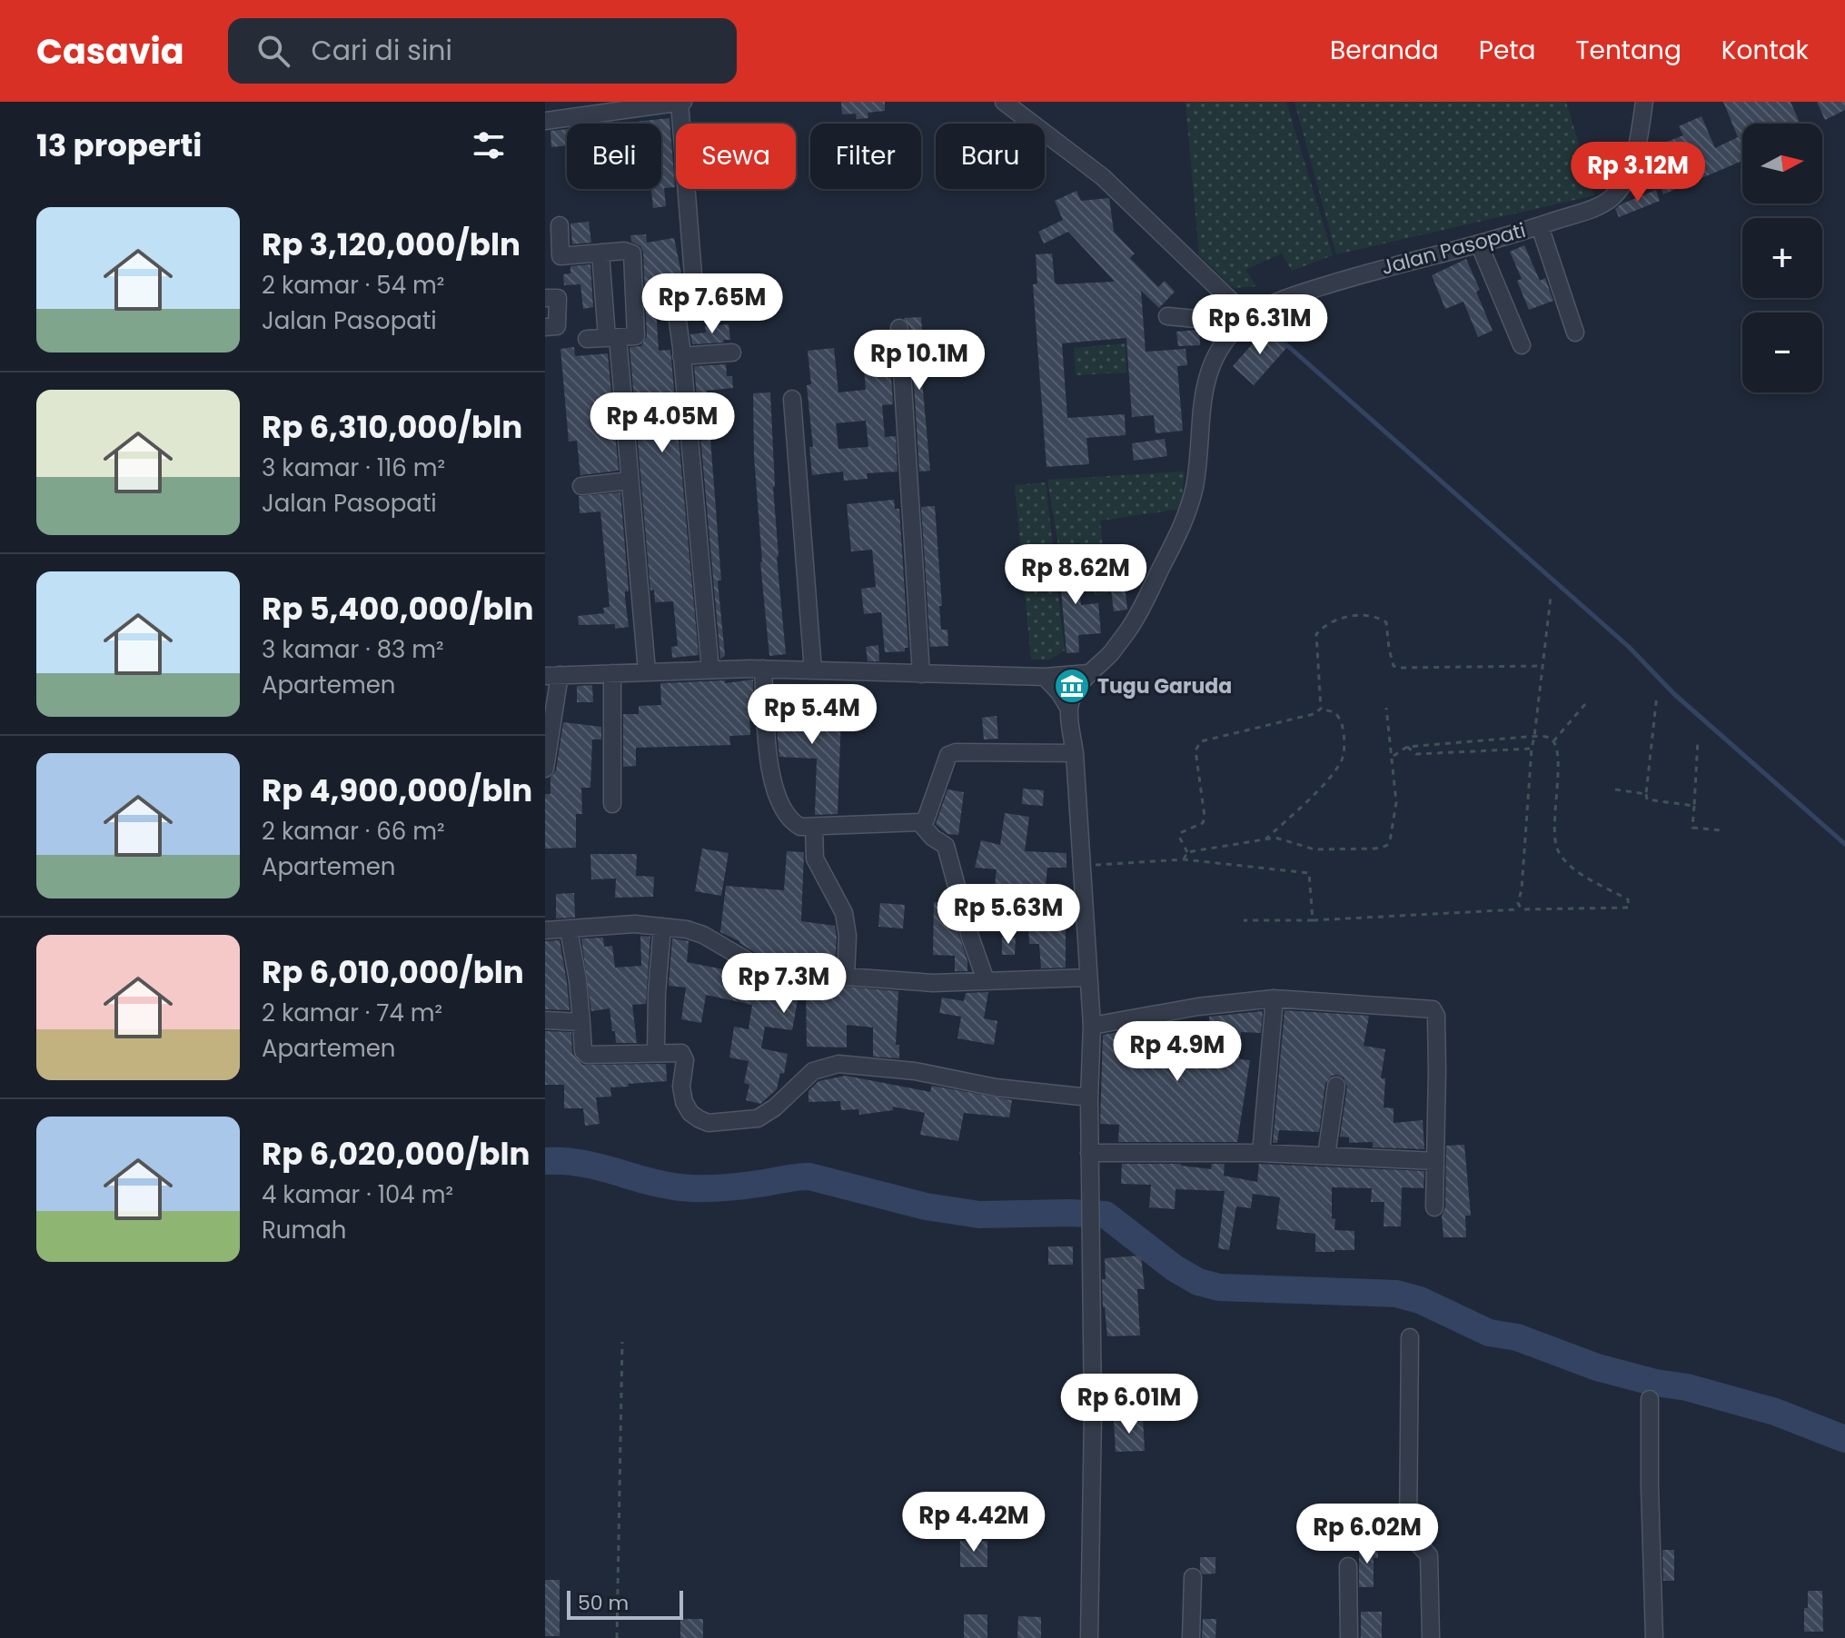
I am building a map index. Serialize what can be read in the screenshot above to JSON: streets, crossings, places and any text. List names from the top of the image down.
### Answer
{
  "streets": {
    "street": ["Jalan Pasopati"]
  },
  "places": {
    "museum": ["Tugu Garuda"]
  },
  "scale_bar": "50 m",
  "north": "right",
  "page": {
    "header": "Casavia",
    "search": "Cari di sini",
    "nav": [
      "Beranda",
      "Peta",
      "Tentang",
      "Kontak"
    ],
    "heading": "13 properti",
    "map_buttons": ["+", "−"],
    "chip": [
      "Beli",
      "Sewa",
      "Filter",
      "Baru"
    ],
    "price": [
      "Rp 3.12M",
      "Rp 7.65M",
      "Rp 6.31M",
      "Rp 10.1M",
      "Rp 4.05M",
      "Rp 8.62M",
      "Rp 5.4M",
      "Rp 5.63M",
      "Rp 7.3M",
      "Rp 4.9M",
      "Rp 6.01M",
      "Rp 4.42M",
      "Rp 6.02M"
    ],
    "list": [
      {
        "name": "Rp 3,120,000/bln",
        "note": "2 kamar · 54 m² · Jalan Pasopati"
      },
      {
        "name": "Rp 6,310,000/bln",
        "note": "3 kamar · 116 m² · Jalan Pasopati"
      },
      {
        "name": "Rp 5,400,000/bln",
        "note": "3 kamar · 83 m² · Apartemen"
      },
      {
        "name": "Rp 4,900,000/bln",
        "note": "2 kamar · 66 m² · Apartemen"
      },
      {
        "name": "Rp 6,010,000/bln",
        "note": "2 kamar · 74 m² · Apartemen"
      },
      {
        "name": "Rp 6,020,000/bln",
        "note": "4 kamar · 104 m² · Rumah"
      }
    ],
    "scale": "50 m"
  }
}
